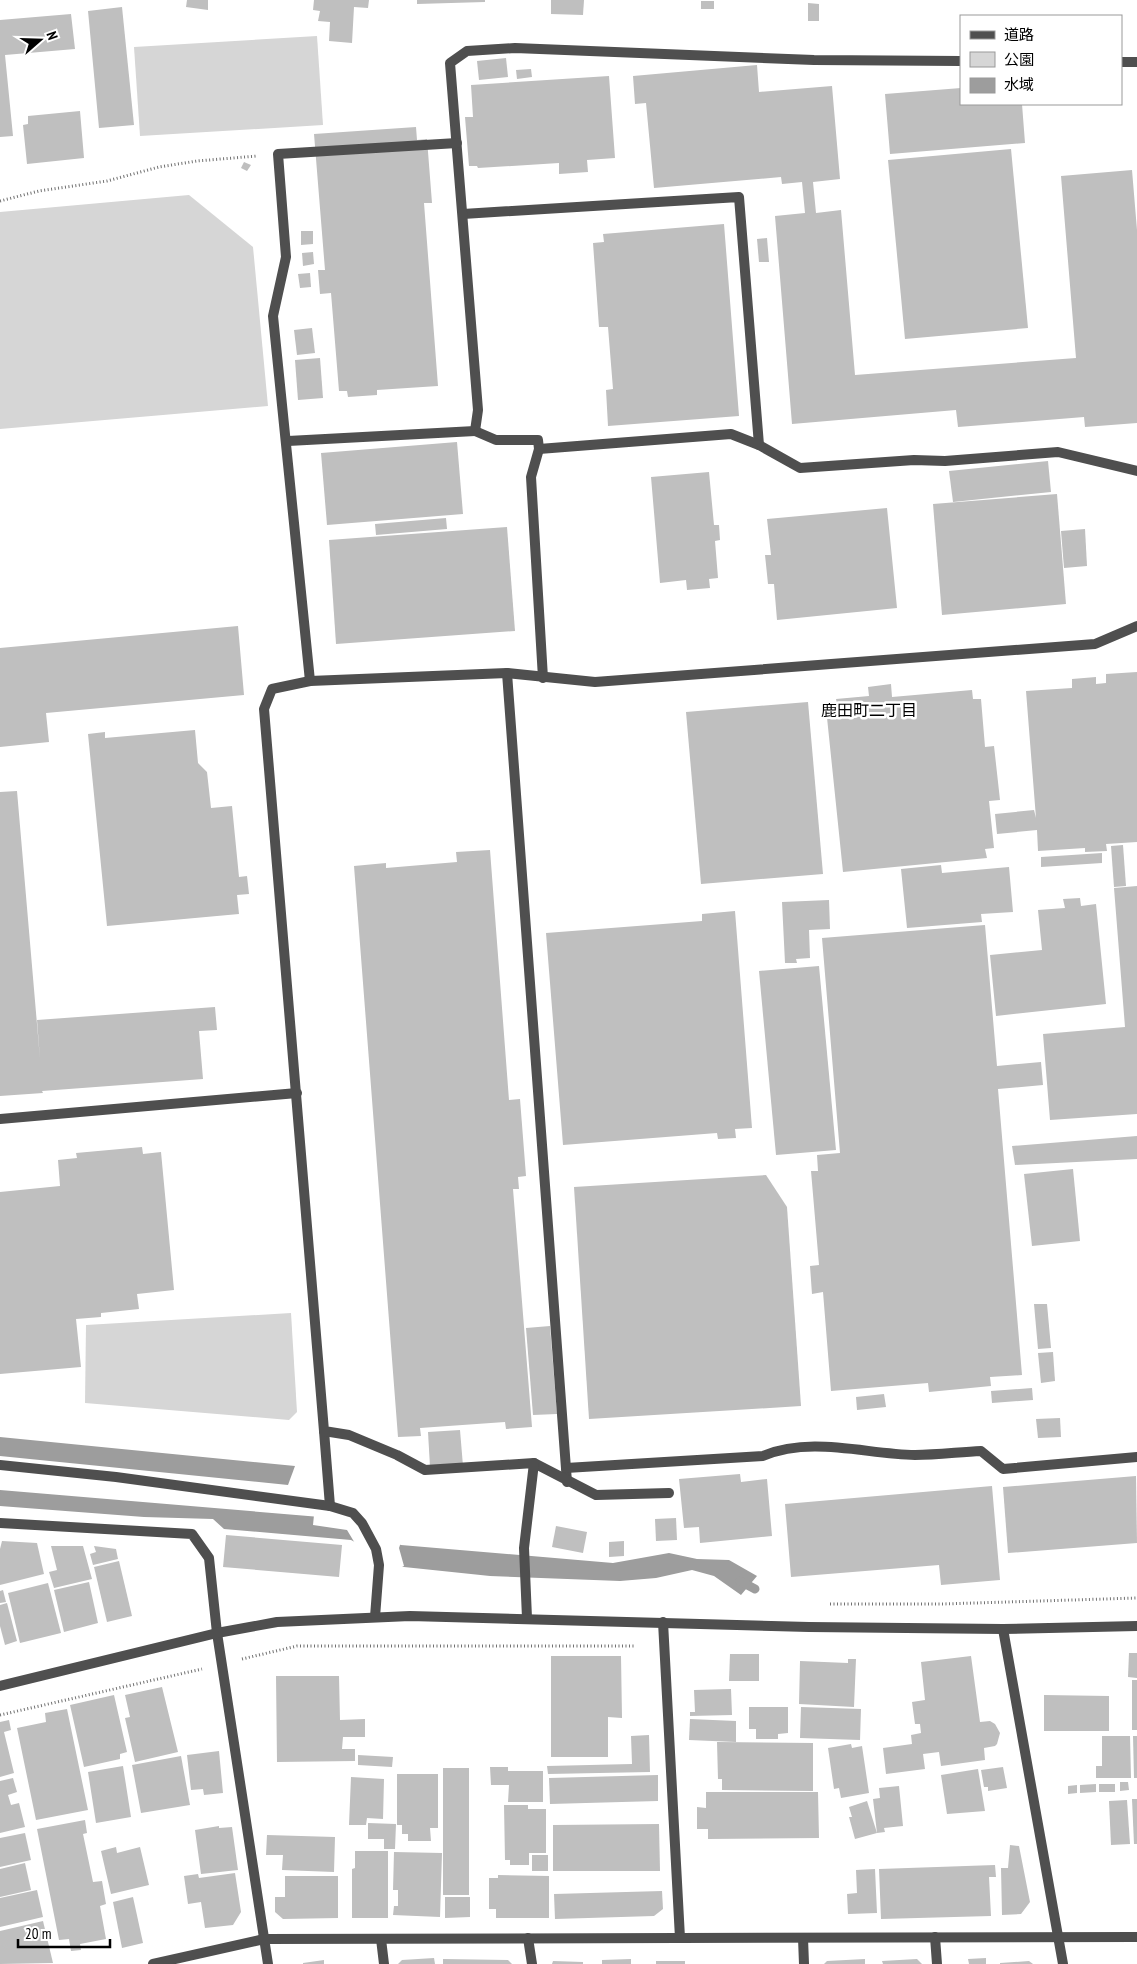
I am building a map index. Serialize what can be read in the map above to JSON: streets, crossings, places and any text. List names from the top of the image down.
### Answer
{
  "districts": ["鹿田町二丁目"],
  "legend": ["道路", "公園", "水域"],
  "scale_bar": "20 m",
  "north": "right"
}
